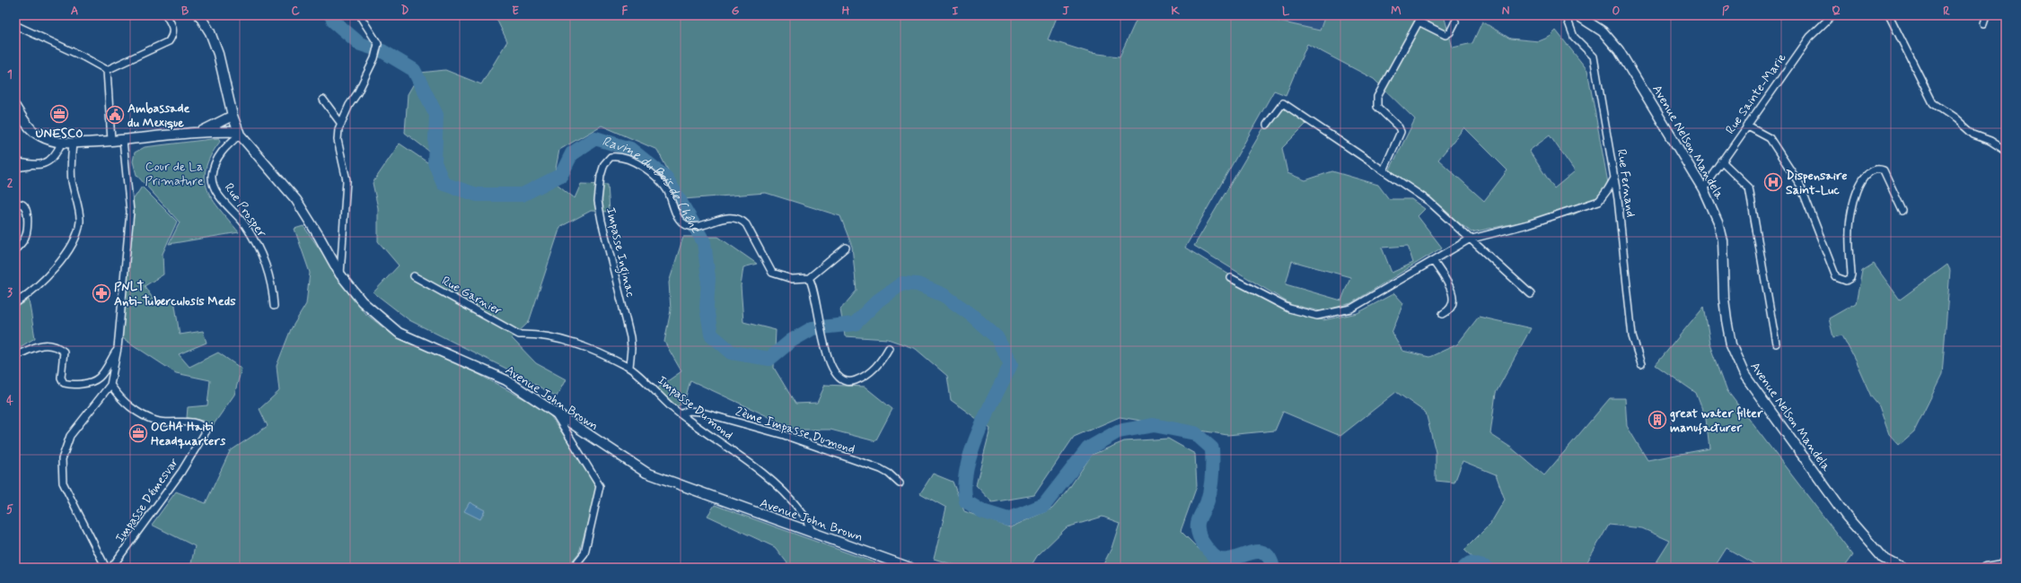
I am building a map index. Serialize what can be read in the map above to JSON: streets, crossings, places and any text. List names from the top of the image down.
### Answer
{
  "streets": {
    "street": [
      "Rue Sainte-Marie",
      "Avenue Nelson Mandela",
      "Rue Fernand",
      "Rue Prosper",
      "Impasse Inginac",
      "Rue Garnier",
      "Avenue John Brown",
      "Impasse Dumond",
      "2ème Impasse Dumond",
      "Impasse Démesvar"
    ]
  },
  "crossings": [
    ["Rue Sainte-Marie", "Avenue Nelson Mandela"],
    ["Rue Prosper", "Avenue John Brown"],
    ["Impasse Inginac", "Impasse Dumond"],
    ["Rue Garnier", "Impasse Dumond"],
    ["Avenue John Brown", "Impasse Dumond"],
    ["Impasse Dumond", "2ème Impasse Dumond"]
  ],
  "water": ["Ravine du Bois de Chêne"],
  "parks": ["Cour de La Primature"],
  "places": {
    "office": ["UNESCO", "OCHA Haiti Headquarters"],
    "public building": ["Ambassade du Mexique"],
    "hospital": ["Dispensaire Saint-Luc"],
    "pharmacy": ["PNLT Anti-Tuberculosis Meds"],
    "building": ["great water filter manufacturer"]
  },
  "grid": {
    "columns": [
      "A",
      "B",
      "C",
      "D",
      "E",
      "F",
      "G",
      "H",
      "I",
      "J",
      "K",
      "L",
      "M",
      "N",
      "O",
      "P",
      "Q",
      "R"
    ],
    "rows": [
      "1",
      "2",
      "3",
      "4",
      "5"
    ]
  }
}
